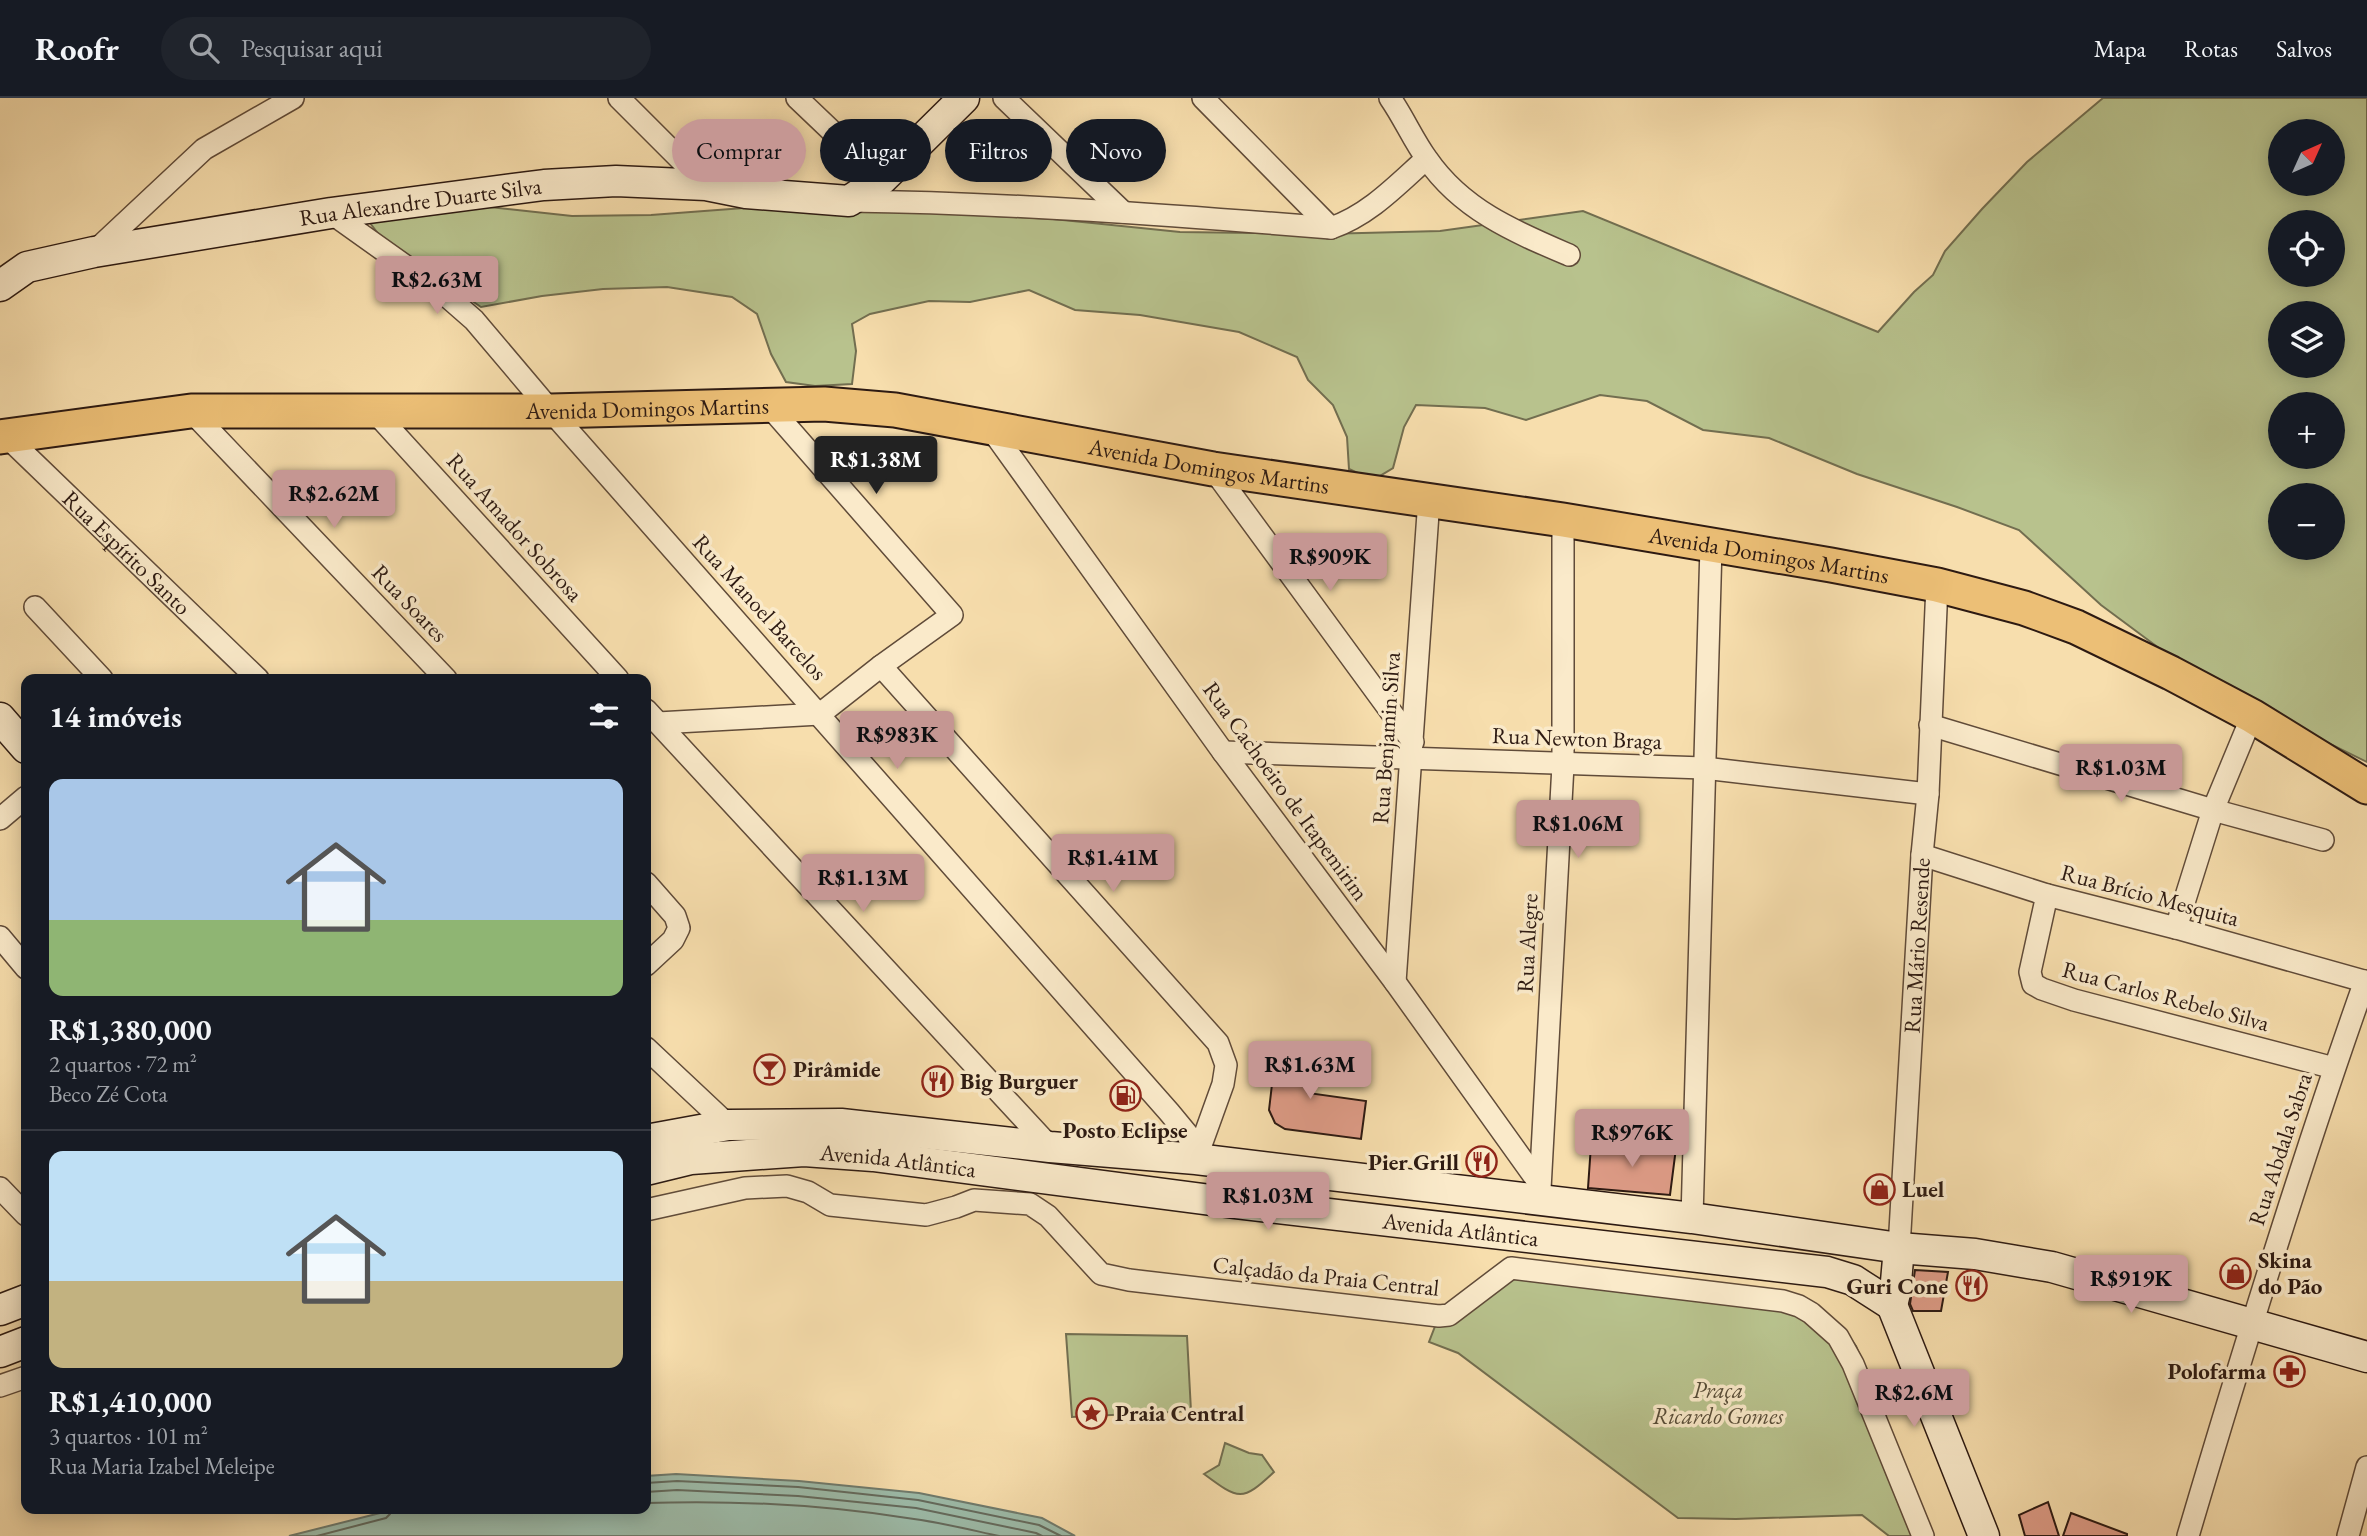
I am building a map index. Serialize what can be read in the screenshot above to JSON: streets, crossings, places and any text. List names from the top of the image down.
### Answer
{
  "streets": {
    "main road": ["Avenida Domingos Martins"],
    "street": [
      "Rua Alexandre Duarte Silva",
      "Rua Amador Sobrosa",
      "Rua Espírito Santo",
      "Rua Soares",
      "Rua Manoel Barcelos",
      "Rua Benjamin Silva",
      "Rua Newton Braga",
      "Rua Cachoeiro de Itapemirim",
      "Rua Brício Mesquita",
      "Rua Alegre",
      "Rua Mário Resende",
      "Rua Carlos Rebelo Silva",
      "Rua Abdala Sabra",
      "Avenida Atlântica",
      "Calçadão da Praia Central"
    ]
  },
  "crossings": [
    ["Rua Alexandre Duarte Silva", "Rua Manoel Barcelos"],
    ["Avenida Domingos Martins", "Rua Amador Sobrosa"],
    ["Avenida Domingos Martins", "Rua Espírito Santo"],
    ["Avenida Domingos Martins", "Rua Soares"],
    ["Avenida Domingos Martins", "Rua Manoel Barcelos"],
    ["Avenida Domingos Martins", "Rua Benjamin Silva"],
    ["Avenida Domingos Martins", "Rua Cachoeiro de Itapemirim"],
    ["Avenida Domingos Martins", "Rua Alegre"],
    ["Avenida Domingos Martins", "Rua Mário Resende"],
    ["Rua Manoel Barcelos", "Avenida Atlântica"],
    ["Rua Benjamin Silva", "Rua Newton Braga"],
    ["Rua Benjamin Silva", "Rua Cachoeiro de Itapemirim"],
    ["Rua Newton Braga", "Rua Cachoeiro de Itapemirim"],
    ["Rua Newton Braga", "Rua Alegre"],
    ["Rua Newton Braga", "Rua Mário Resende"],
    ["Rua Cachoeiro de Itapemirim", "Rua Alegre"],
    ["Rua Cachoeiro de Itapemirim", "Avenida Atlântica"],
    ["Rua Brício Mesquita", "Rua Mário Resende"],
    ["Rua Brício Mesquita", "Rua Carlos Rebelo Silva"],
    ["Rua Brício Mesquita", "Rua Abdala Sabra"],
    ["Rua Alegre", "Avenida Atlântica"],
    ["Rua Mário Resende", "Avenida Atlântica"],
    ["Rua Carlos Rebelo Silva", "Rua Abdala Sabra"],
    ["Rua Abdala Sabra", "Avenida Atlântica"]
  ],
  "parks": ["Praça Ricardo Gomes"],
  "places": {
    "bar": ["Pirâmide"],
    "restaurant": ["Big Burguer", "Pier Grill", "Guri Cone"],
    "fuel station": ["Posto Eclipse"],
    "shop": ["Luel", "Skina do Pão"],
    "pharmacy": ["Polofarma"],
    "place": ["Praia Central"]
  },
  "north": "top right",
  "page": {
    "header": "Roofr",
    "search": "Pesquisar aqui",
    "nav": ["Mapa", "Rotas", "Salvos"],
    "map_buttons": ["+", "−"],
    "chip": [
      "Comprar",
      "Alugar",
      "Filtros",
      "Novo"
    ],
    "price": [
      "R$2.63M",
      "R$1.38M",
      "R$2.62M",
      "R$909K",
      "R$983K",
      "R$1.03M",
      "R$1.06M",
      "R$1.41M",
      "R$1.13M",
      "R$1.63M",
      "R$976K",
      "R$1.03M",
      "R$919K",
      "R$2.6M"
    ],
    "heading": "14 imóveis",
    "list": [
      {
        "name": "R$1,380,000",
        "note": "2 quartos · 72 m² · Beco Zé Cota"
      },
      {
        "name": "R$1,410,000",
        "note": "3 quartos · 101 m² · Rua Maria Izabel Meleipe"
      }
    ]
  }
}
